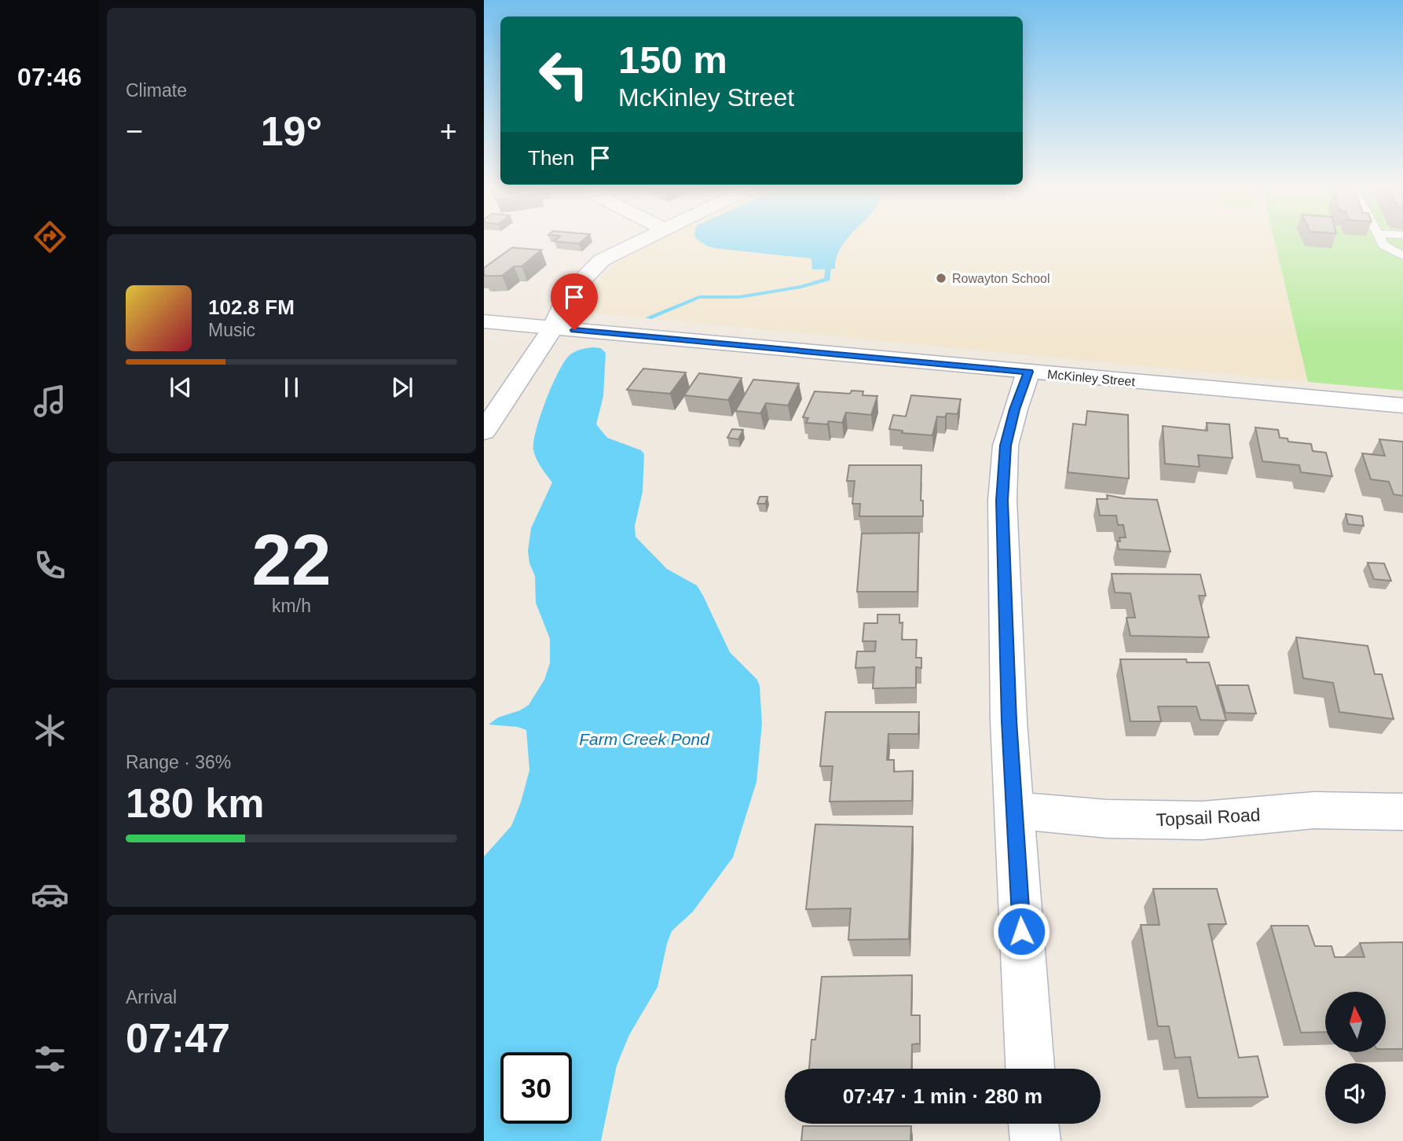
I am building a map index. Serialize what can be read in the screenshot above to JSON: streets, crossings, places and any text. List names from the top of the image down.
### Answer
{
  "streets": {
    "street": ["McKinley Street", "Topsail Road"]
  },
  "water": ["Farm Creek Pond"],
  "places": ["Rowayton School"],
  "north": "top",
  "page": {
    "tabs": "07:46",
    "tile": [
      "Climate",
      ["22", "km/h"],
      ["Range · 36%", "180 km"],
      ["Arrival", "07:47"]
    ],
    "turn": ["150 m", "McKinley Street"],
    "heat": ["−", "19°", "+"],
    "then": "Then",
    "song": ["102.8 FM", "Music"],
    "limit": "30",
    "trip": "07:47 · 1 min · 280 m"
  }
}
